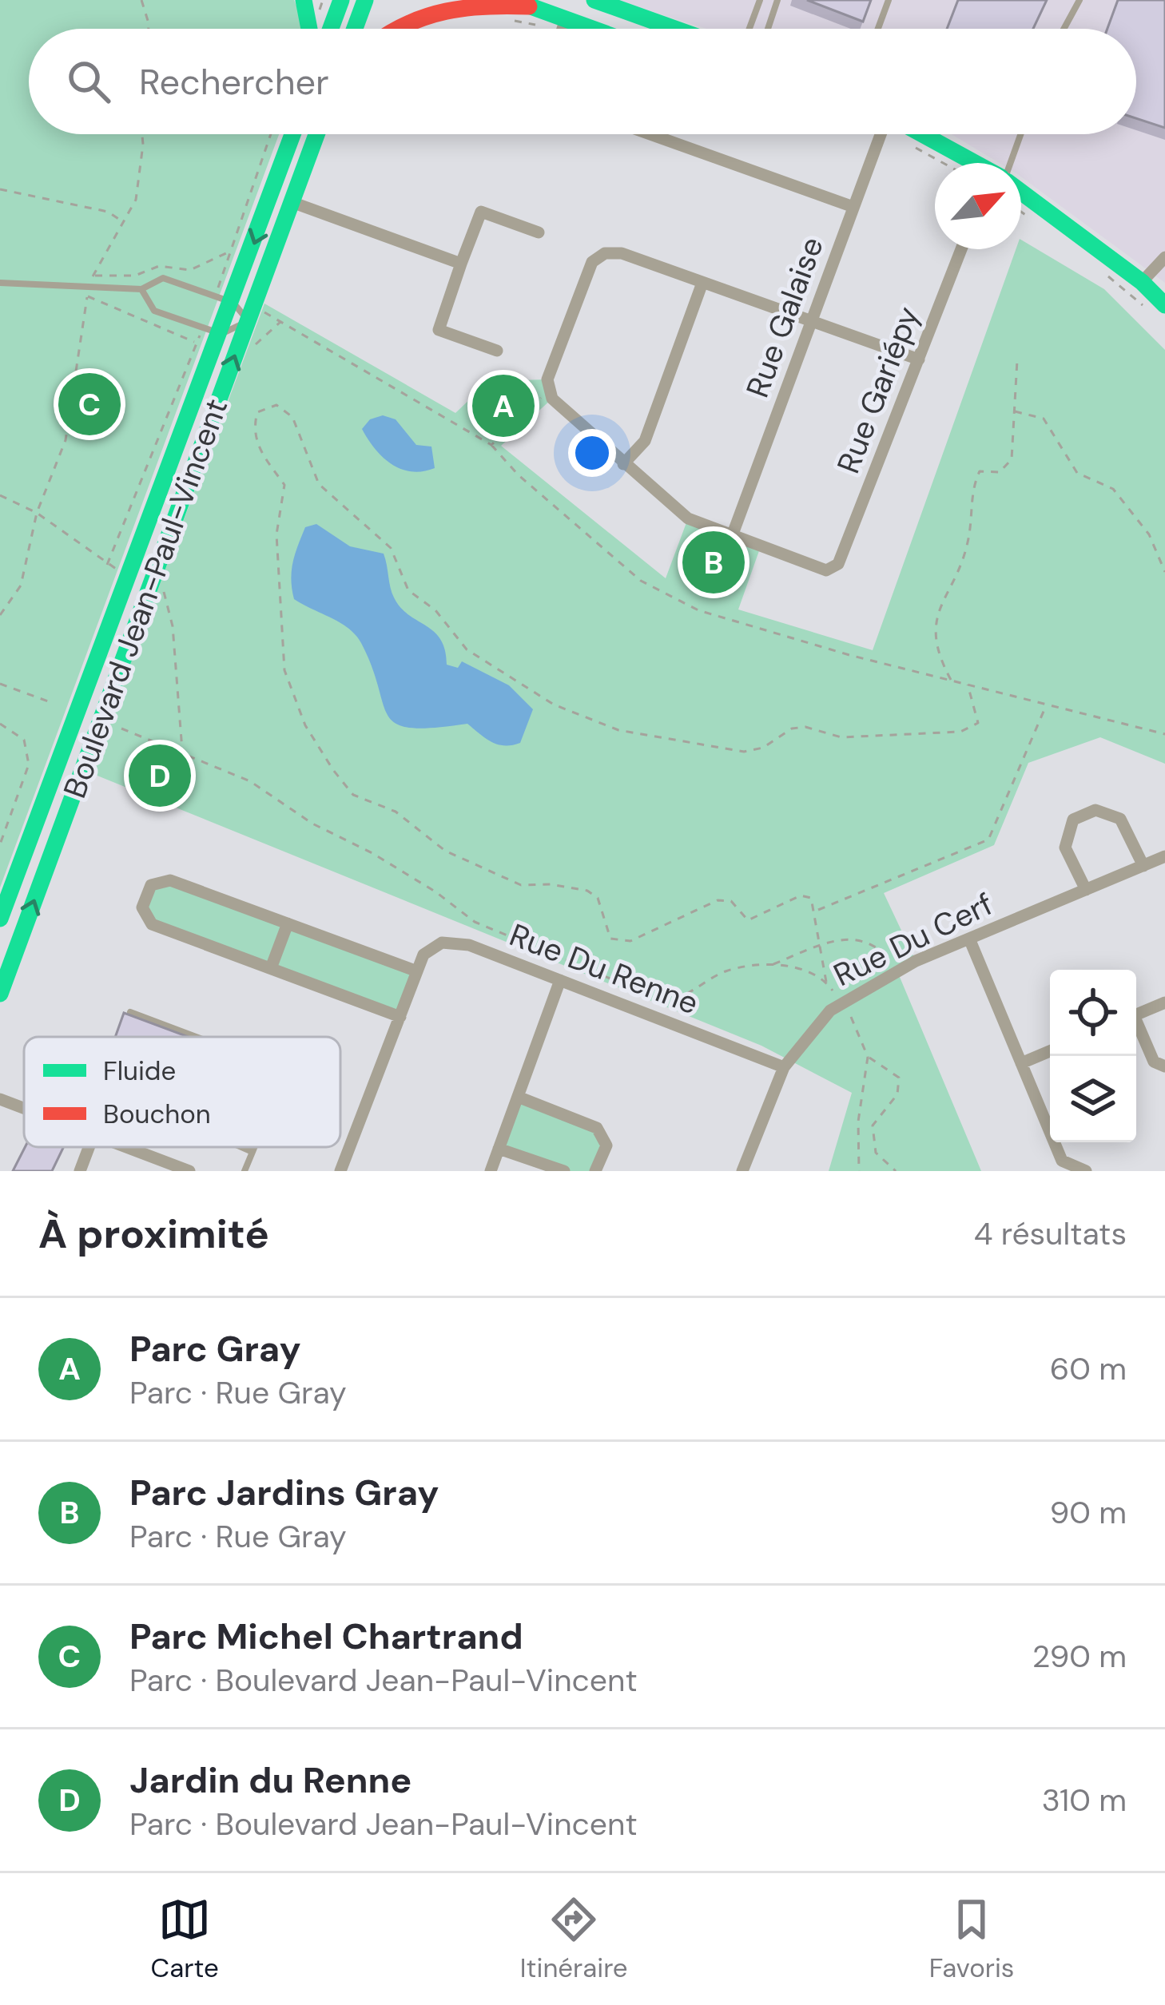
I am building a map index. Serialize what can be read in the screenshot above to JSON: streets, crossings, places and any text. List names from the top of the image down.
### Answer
{
  "streets": {
    "street": [
      "Rue Galaise",
      "Rue Gariépy",
      "Boulevard Jean-Paul-Vincent",
      "Rue Du Cerf",
      "Rue Du Renne"
    ]
  },
  "crossings": [
    ["Rue Galaise", "Rue Gariépy"],
    ["Rue Du Cerf", "Rue Du Renne"]
  ],
  "legend": ["Fluide", "Bouchon"],
  "north": "top right",
  "page": {
    "search": "Rechercher",
    "pins": [
      "C",
      "A",
      "B",
      "D"
    ],
    "heading": ["À proximité", "4 résultats"],
    "list": [
      {
        "mark": "A",
        "name": "Parc Gray",
        "note": "Parc · Rue Gray",
        "value": "60 m"
      },
      {
        "mark": "B",
        "name": "Parc Jardins Gray",
        "note": "Parc · Rue Gray",
        "value": "90 m"
      },
      {
        "mark": "C",
        "name": "Parc Michel Chartrand",
        "note": "Parc · Boulevard Jean-Paul-Vincent",
        "value": "290 m"
      },
      {
        "mark": "D",
        "name": "Jardin du Renne",
        "note": "Parc · Boulevard Jean-Paul-Vincent",
        "value": "310 m"
      }
    ],
    "nav": ["Carte", "Itinéraire", "Favoris"]
  }
}
